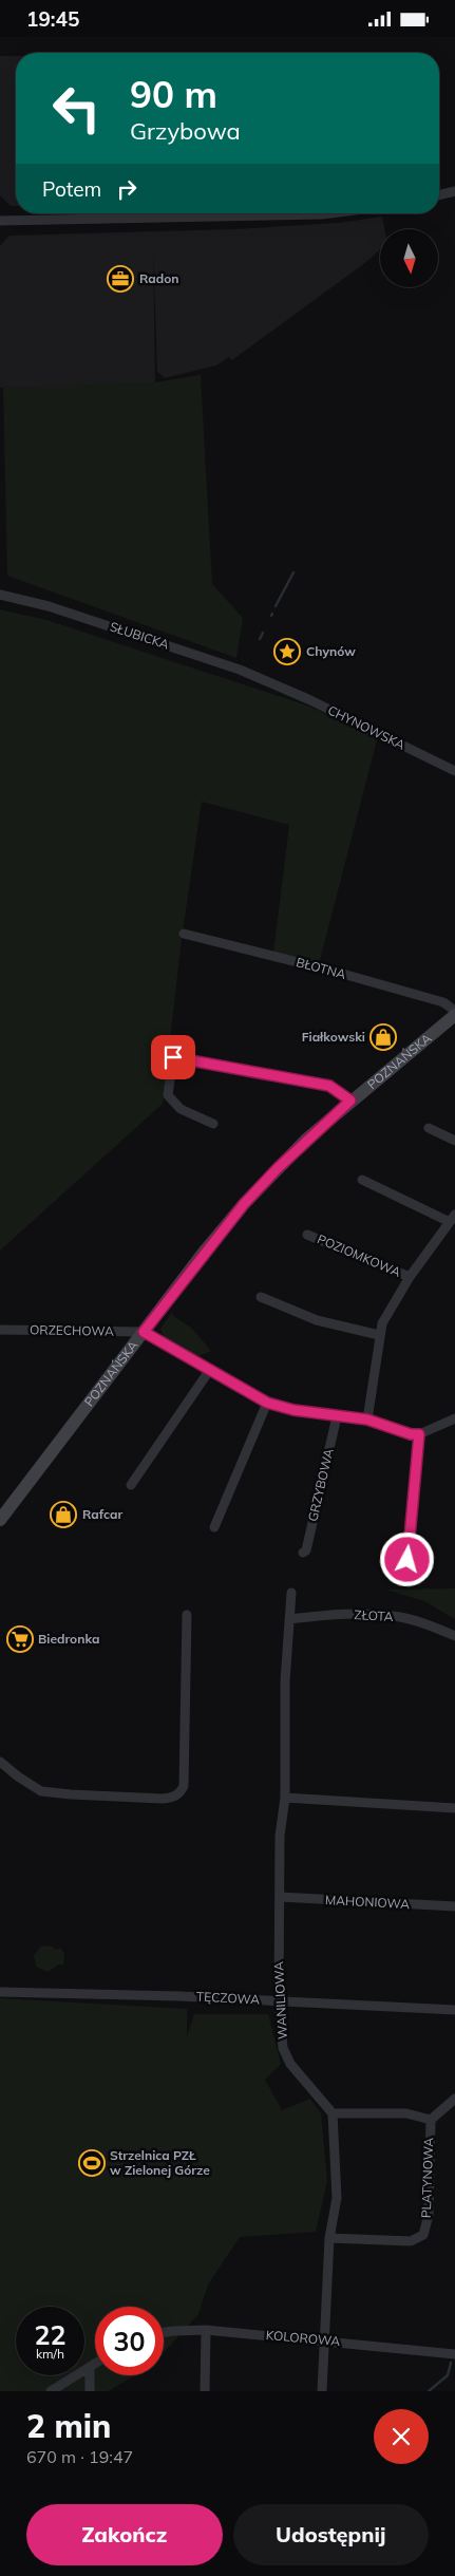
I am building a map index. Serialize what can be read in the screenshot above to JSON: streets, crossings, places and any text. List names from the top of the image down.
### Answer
{
  "streets": {
    "street": [
      "SŁUBICKA",
      "CHYNOWSKA",
      "BŁOTNA",
      "POZNAŃSKA",
      "POZIOMKOWA",
      "ORZECHOWA",
      "GRZYBOWA",
      "ZŁOTA",
      "MAHONIOWA",
      "TĘCZOWA",
      "WANILIOWA",
      "PLATYNOWA",
      "KOLOROWA"
    ]
  },
  "crossings": [
    ["SŁUBICKA", "CHYNOWSKA"],
    ["POZNAŃSKA", "ORZECHOWA"],
    ["ZŁOTA", "WANILIOWA"],
    ["MAHONIOWA", "WANILIOWA"],
    ["TĘCZOWA", "WANILIOWA"],
    ["WANILIOWA", "PLATYNOWA"]
  ],
  "places": {
    "office": ["Radon"],
    "place": ["Chynów"],
    "shop": ["Fiałkowski", "Rafcar"],
    "supermarket": ["Biedronka"],
    "sports": ["Strzelnica PZŁ w Zielonej Górze"]
  },
  "north": "bottom",
  "page": {
    "status": "19:45",
    "turn": ["90 m", "Grzybowa"],
    "then": "Potem",
    "speed": "22 km/h",
    "limit": "30",
    "heading": ["2 min", "670 m · 19:47"],
    "buttons": ["Zakończ", "Udostępnij"]
  }
}
